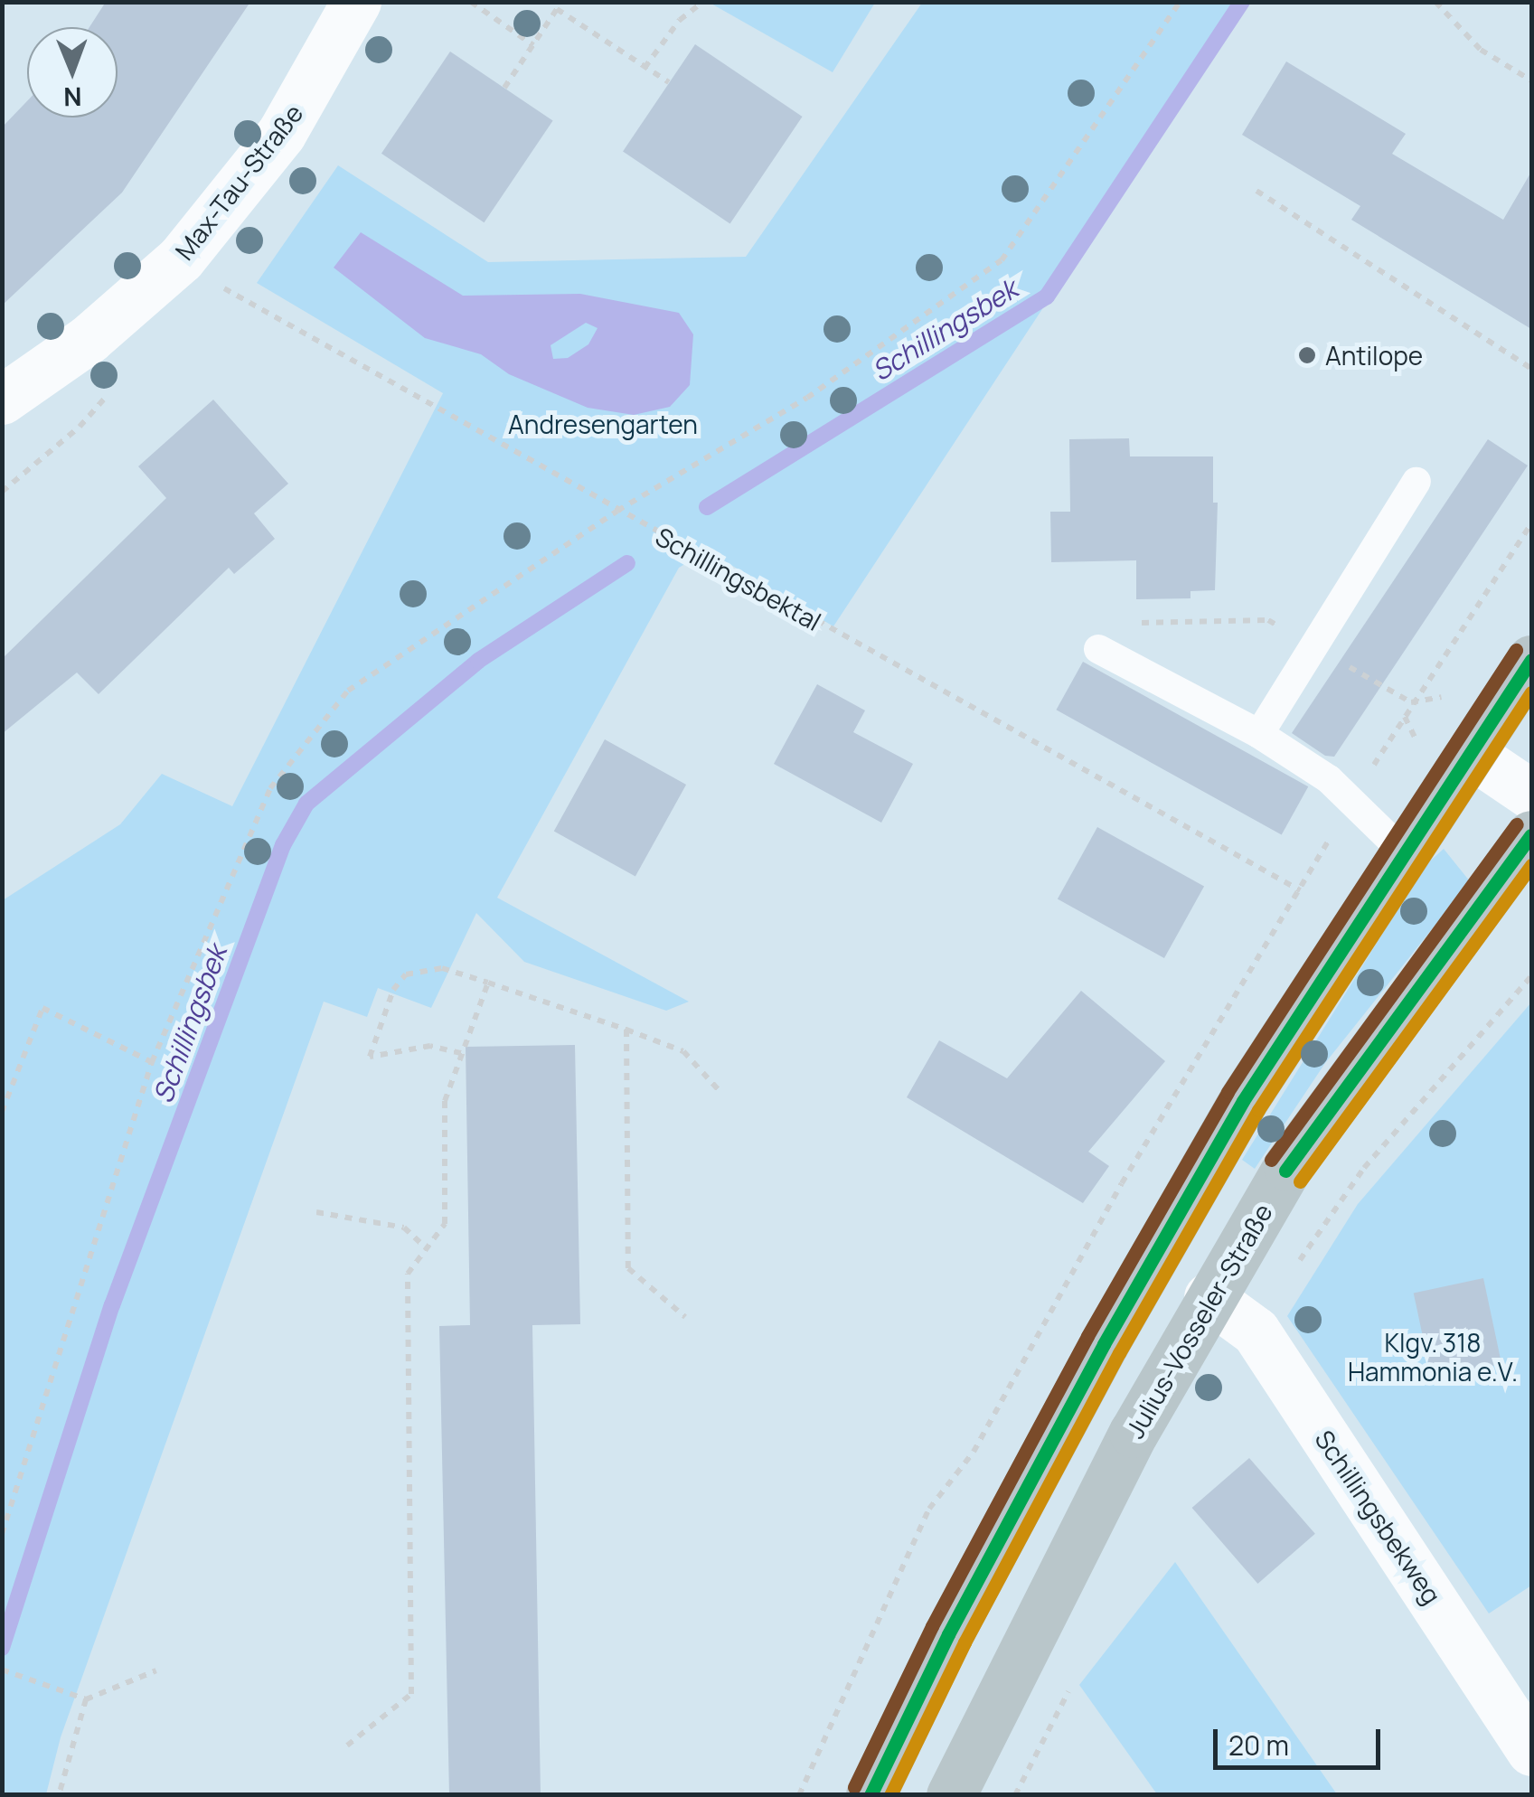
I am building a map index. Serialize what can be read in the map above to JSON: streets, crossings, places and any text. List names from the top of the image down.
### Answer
{
  "streets": {
    "main road": ["Julius-Vosseler-Straße"],
    "street": ["Max-Tau-Straße", "Schillingsbekweg"],
    "path": ["Schillingsbektal"]
  },
  "crossings": [
    ["Max-Tau-Straße", "Schillingsbektal"],
    ["Julius-Vosseler-Straße", "Schillingsbekweg"]
  ],
  "water": ["Schillingsbek"],
  "parks": ["Andresengarten", "Klgv. 318 Hammonia e.V."],
  "places": ["Antilope"],
  "scale_bar": "20 m",
  "north": "bottom"
}
